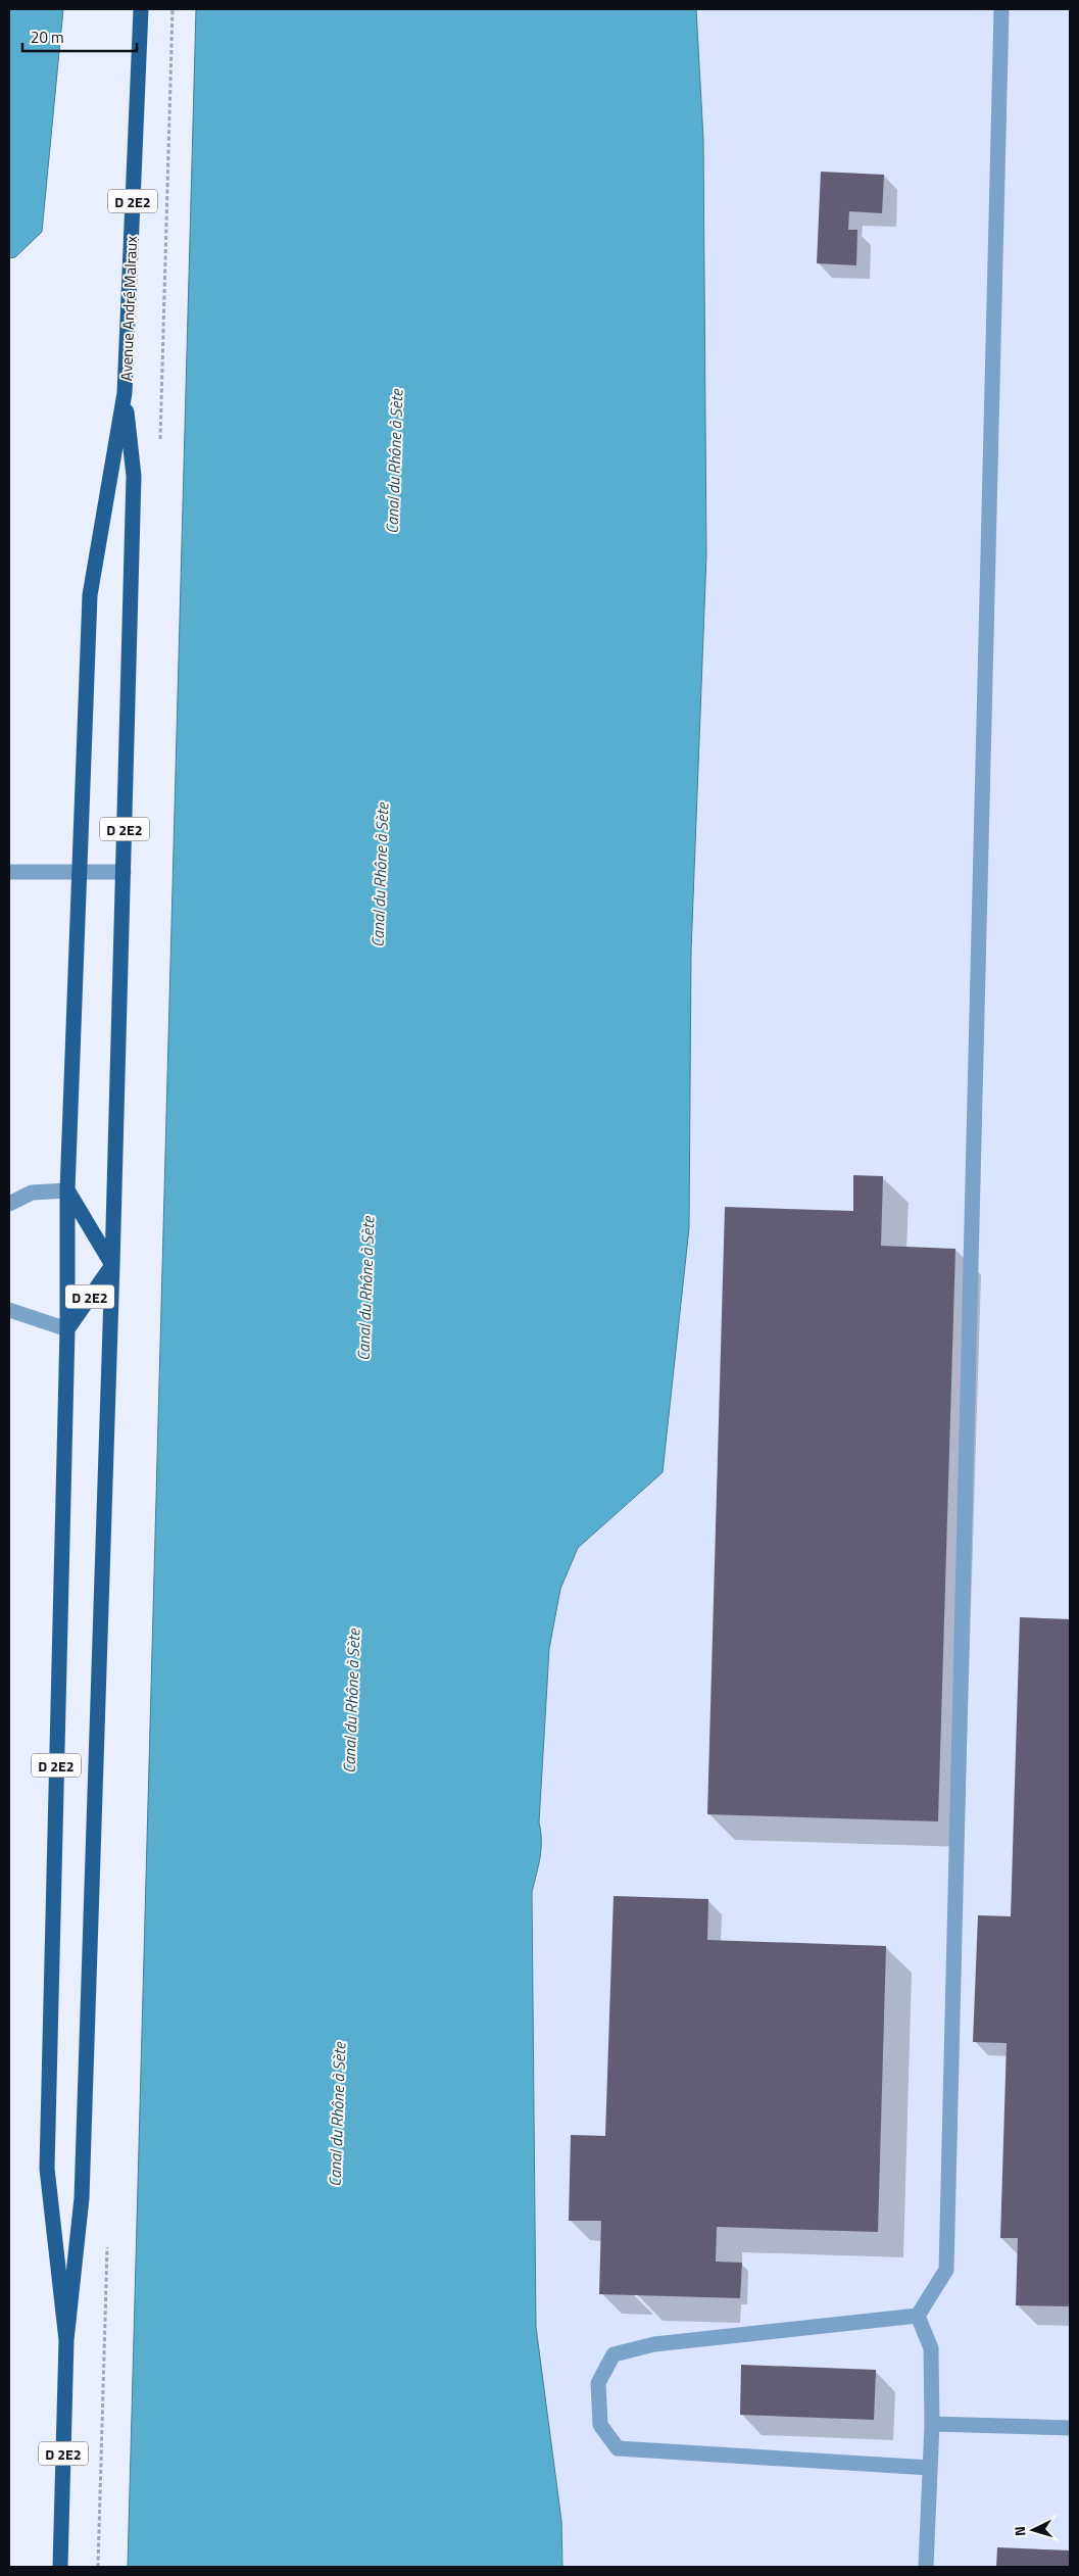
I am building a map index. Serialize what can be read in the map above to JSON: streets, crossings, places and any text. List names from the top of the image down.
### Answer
{
  "streets": {
    "main road": ["D 2E2", "Avenue André Malraux"]
  },
  "crossings": [
    ["D 2E2", "Avenue André Malraux"]
  ],
  "water": ["Canal du Rhône à Sète"],
  "scale_bar": "20 m",
  "north": "left"
}
